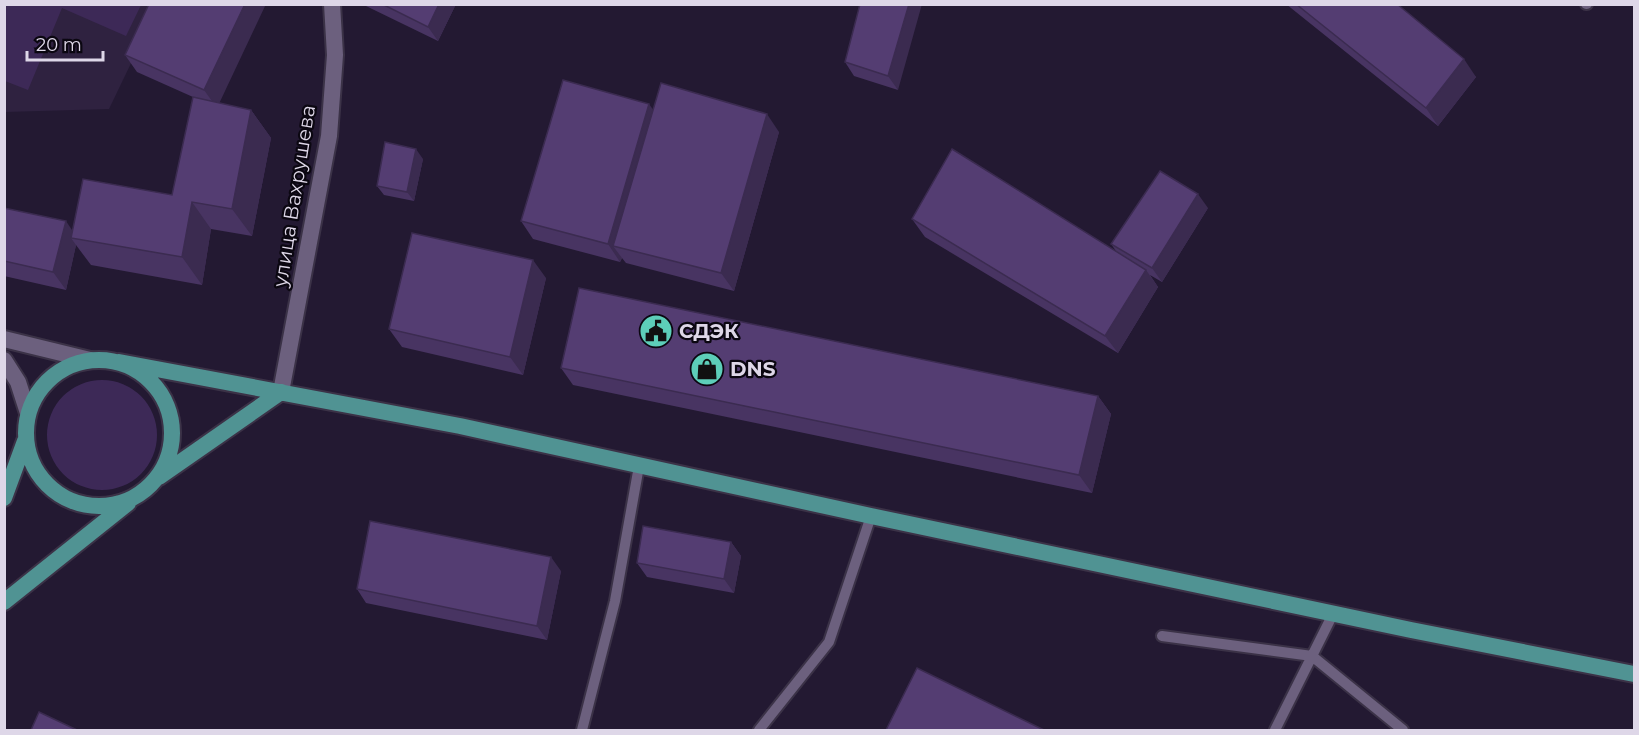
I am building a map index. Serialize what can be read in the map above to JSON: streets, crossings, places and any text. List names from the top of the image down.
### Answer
{
  "streets": {
    "street": ["улица Вахрушева"]
  },
  "places": {
    "public building": ["СДЭК"],
    "shop": ["DNS"]
  },
  "scale_bar": "20 m"
}
